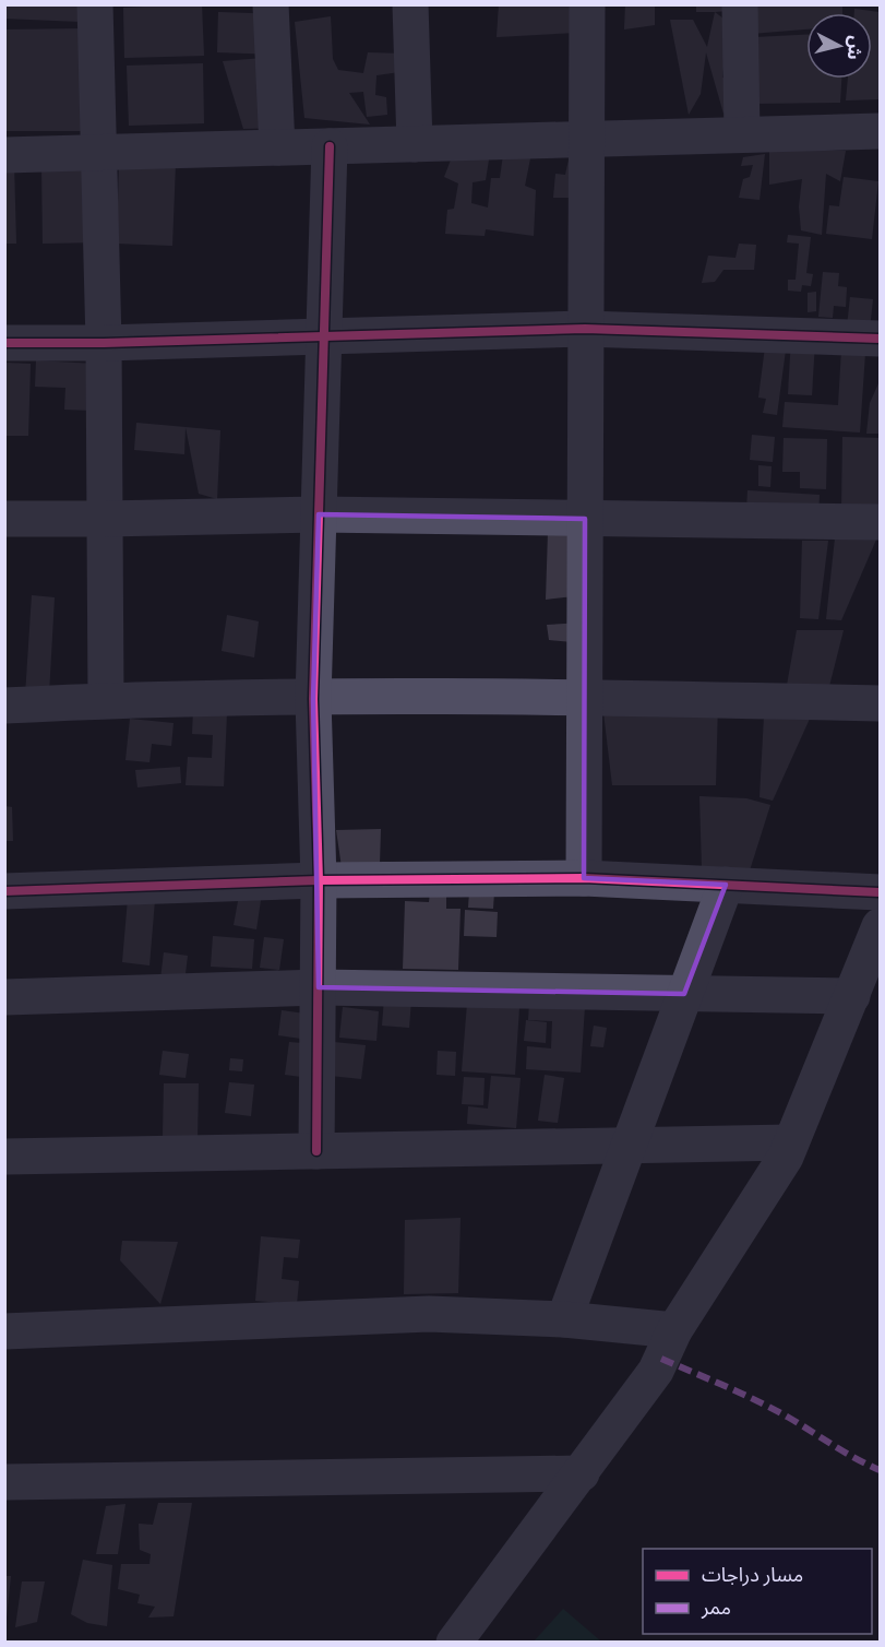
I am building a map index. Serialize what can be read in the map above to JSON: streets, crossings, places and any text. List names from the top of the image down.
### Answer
{
  "legend": ["مسار دراجات", "ممر"],
  "north": "right"
}
